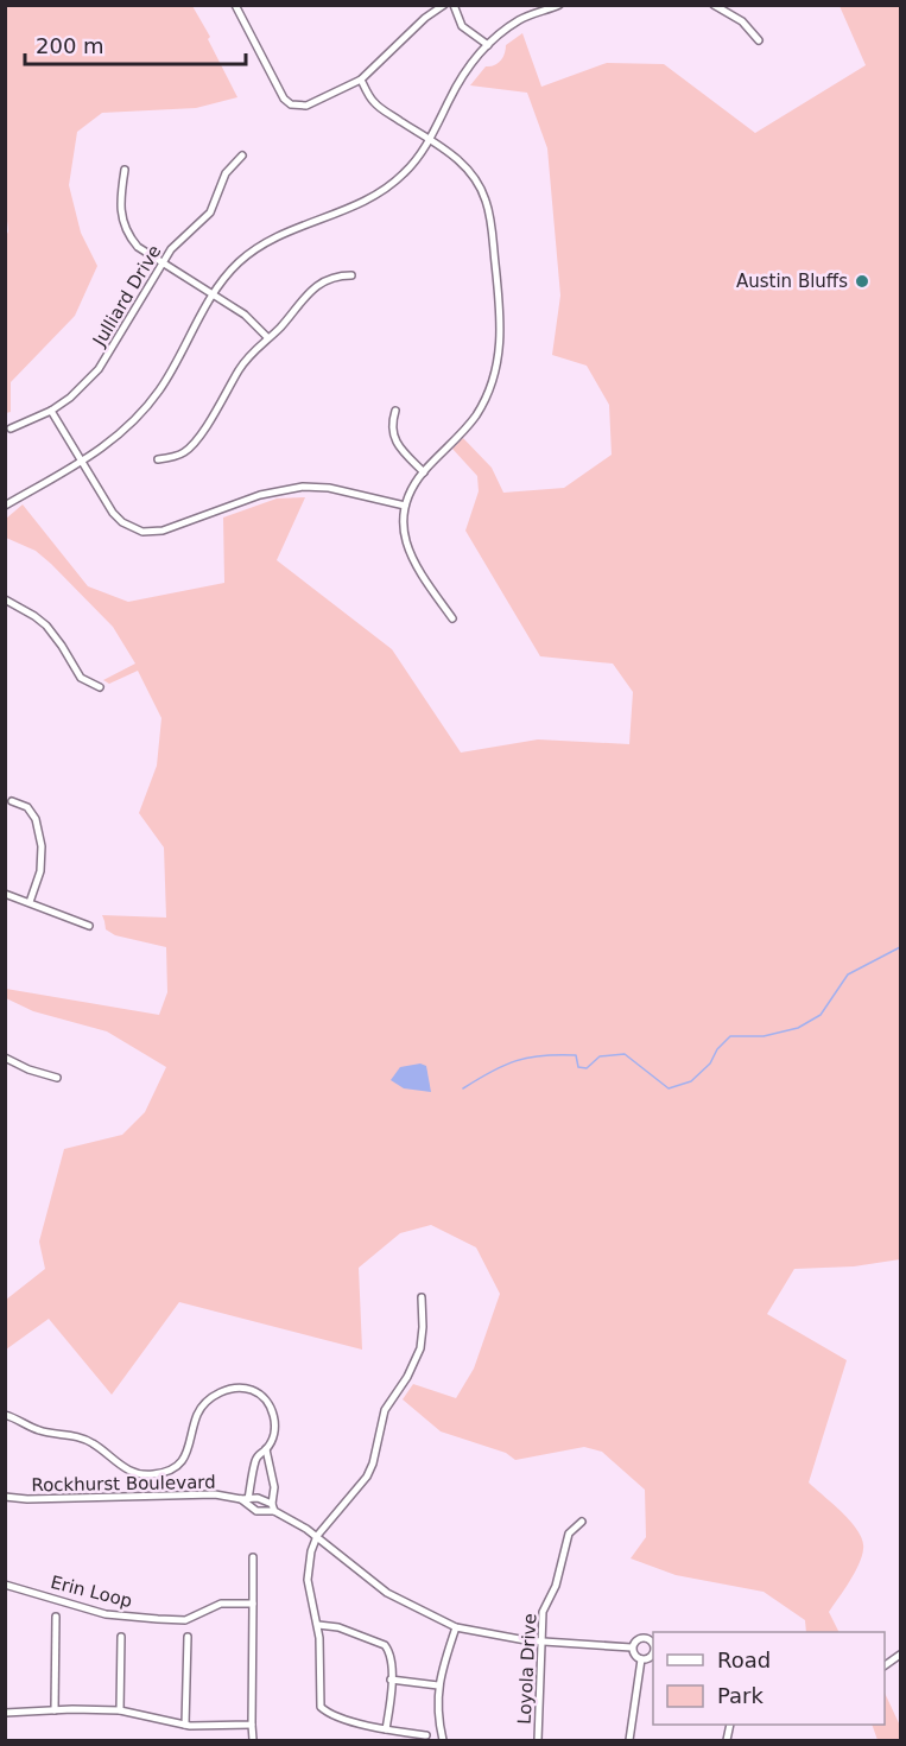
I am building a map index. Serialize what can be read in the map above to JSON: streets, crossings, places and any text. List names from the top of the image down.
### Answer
{
  "streets": {
    "street": [
      "Julliard Drive",
      "Rockhurst Boulevard",
      "Erin Loop",
      "Loyola Drive"
    ]
  },
  "crossings": [
    ["Rockhurst Boulevard", "Loyola Drive"]
  ],
  "places": ["Austin Bluffs"],
  "legend": ["Road", "Park"],
  "scale_bar": "200 m"
}
